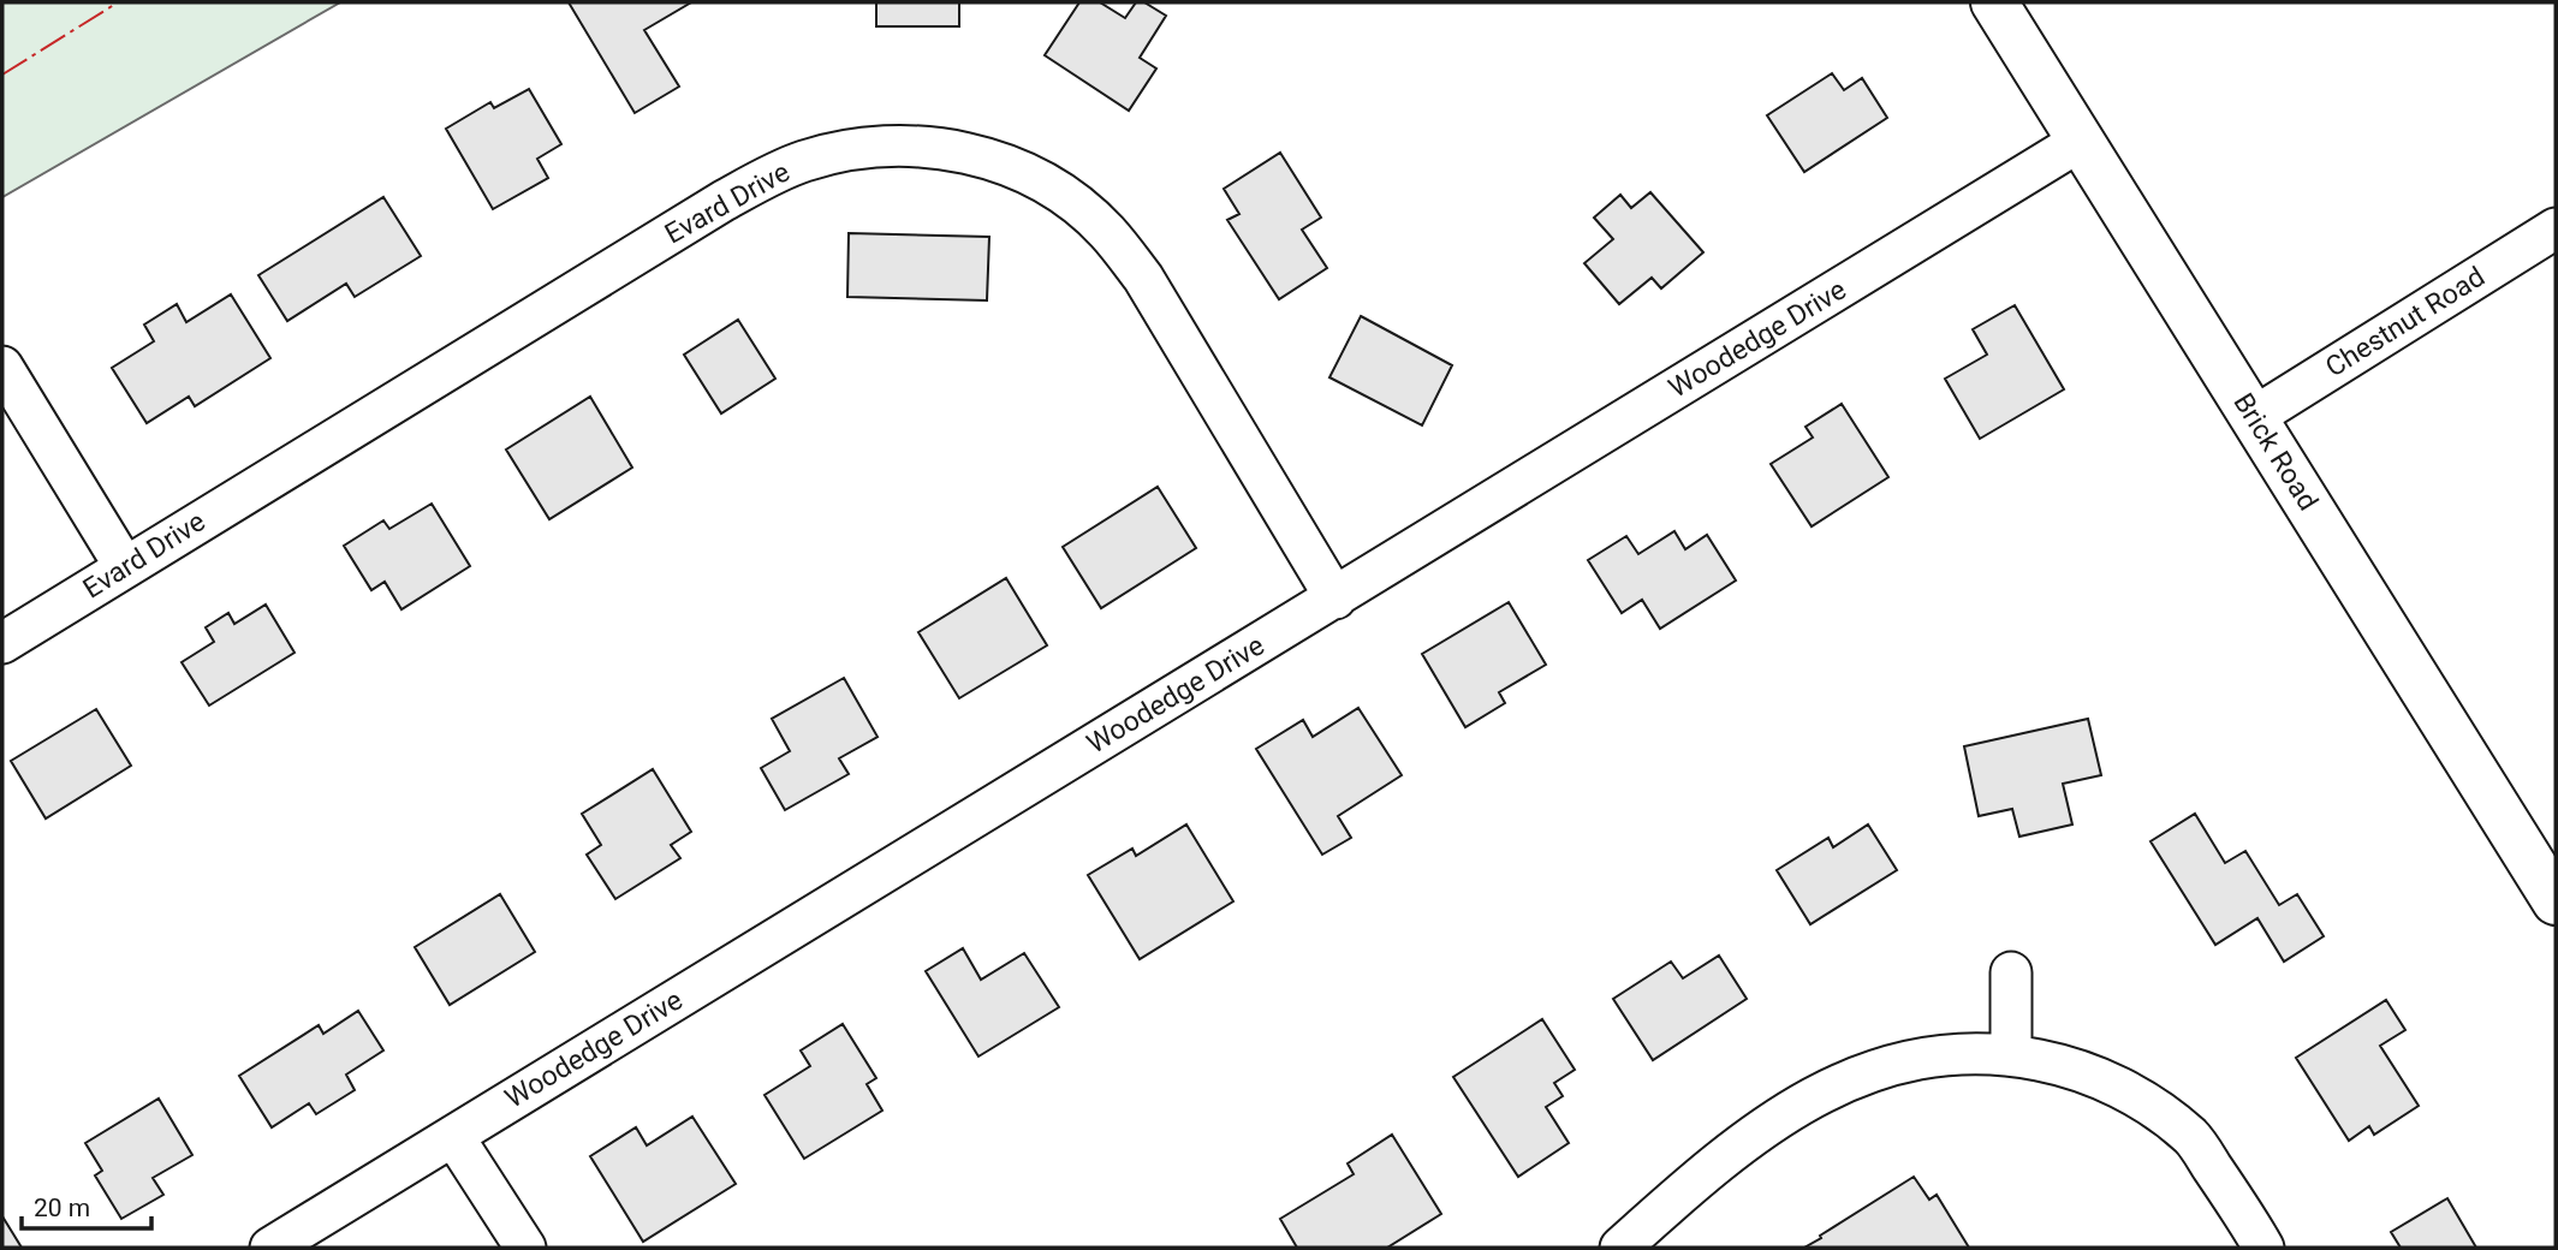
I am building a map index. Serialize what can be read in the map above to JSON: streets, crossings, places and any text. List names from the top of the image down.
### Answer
{
  "streets": {
    "street": [
      "Evard Drive",
      "Chestnut Road",
      "Woodedge Drive",
      "Brick Road"
    ]
  },
  "crossings": [
    ["Evard Drive", "Woodedge Drive"],
    ["Chestnut Road", "Brick Road"],
    ["Woodedge Drive", "Brick Road"]
  ],
  "scale_bar": "20 m"
}
